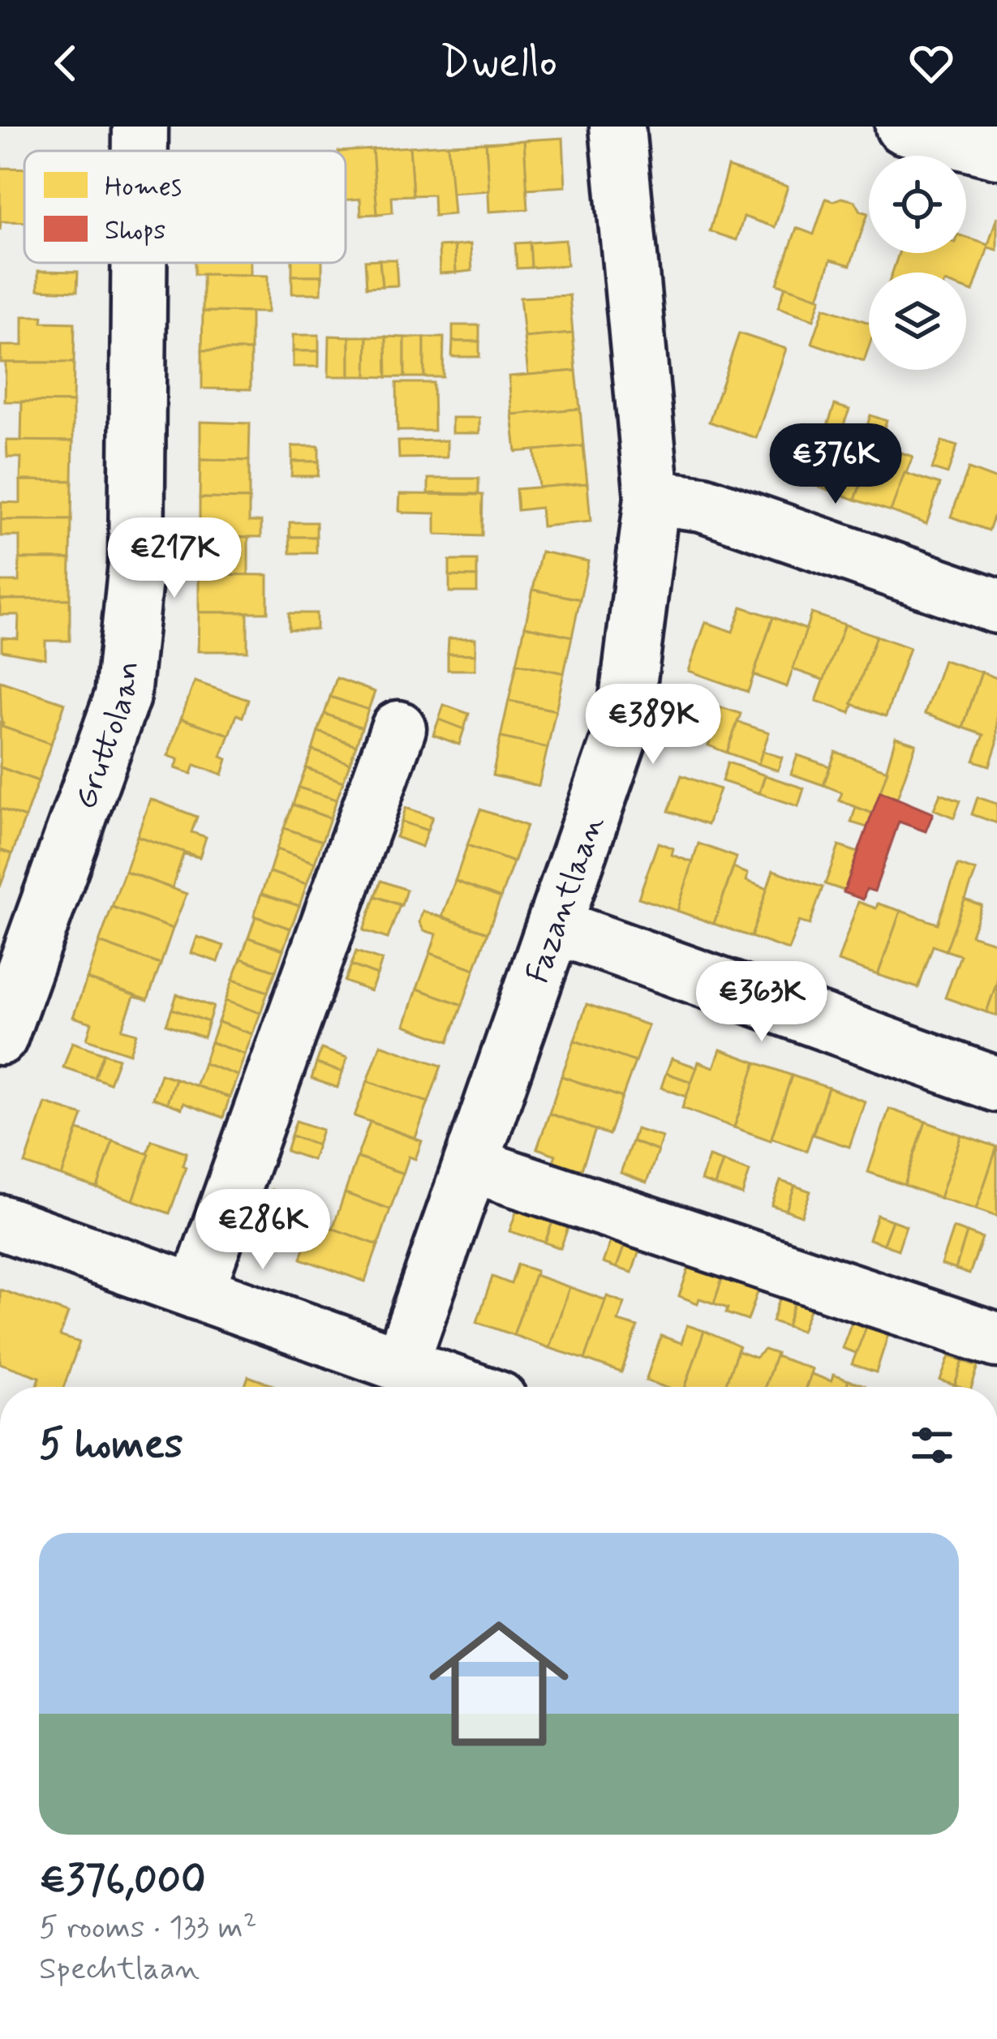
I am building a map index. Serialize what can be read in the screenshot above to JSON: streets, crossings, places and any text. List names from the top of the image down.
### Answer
{
  "streets": {
    "street": ["Gruttolaan", "Fazantlaan"]
  },
  "legend": ["Homes", "Shops"],
  "page": {
    "header": "Dwello",
    "price": [
      "€376K",
      "€217K",
      "€389K",
      "€363K",
      "€286K"
    ],
    "heading": "5 homes",
    "list": [
      {
        "name": "€376,000",
        "note": "5 rooms · 133 m² · Spechtlaan"
      }
    ]
  }
}
